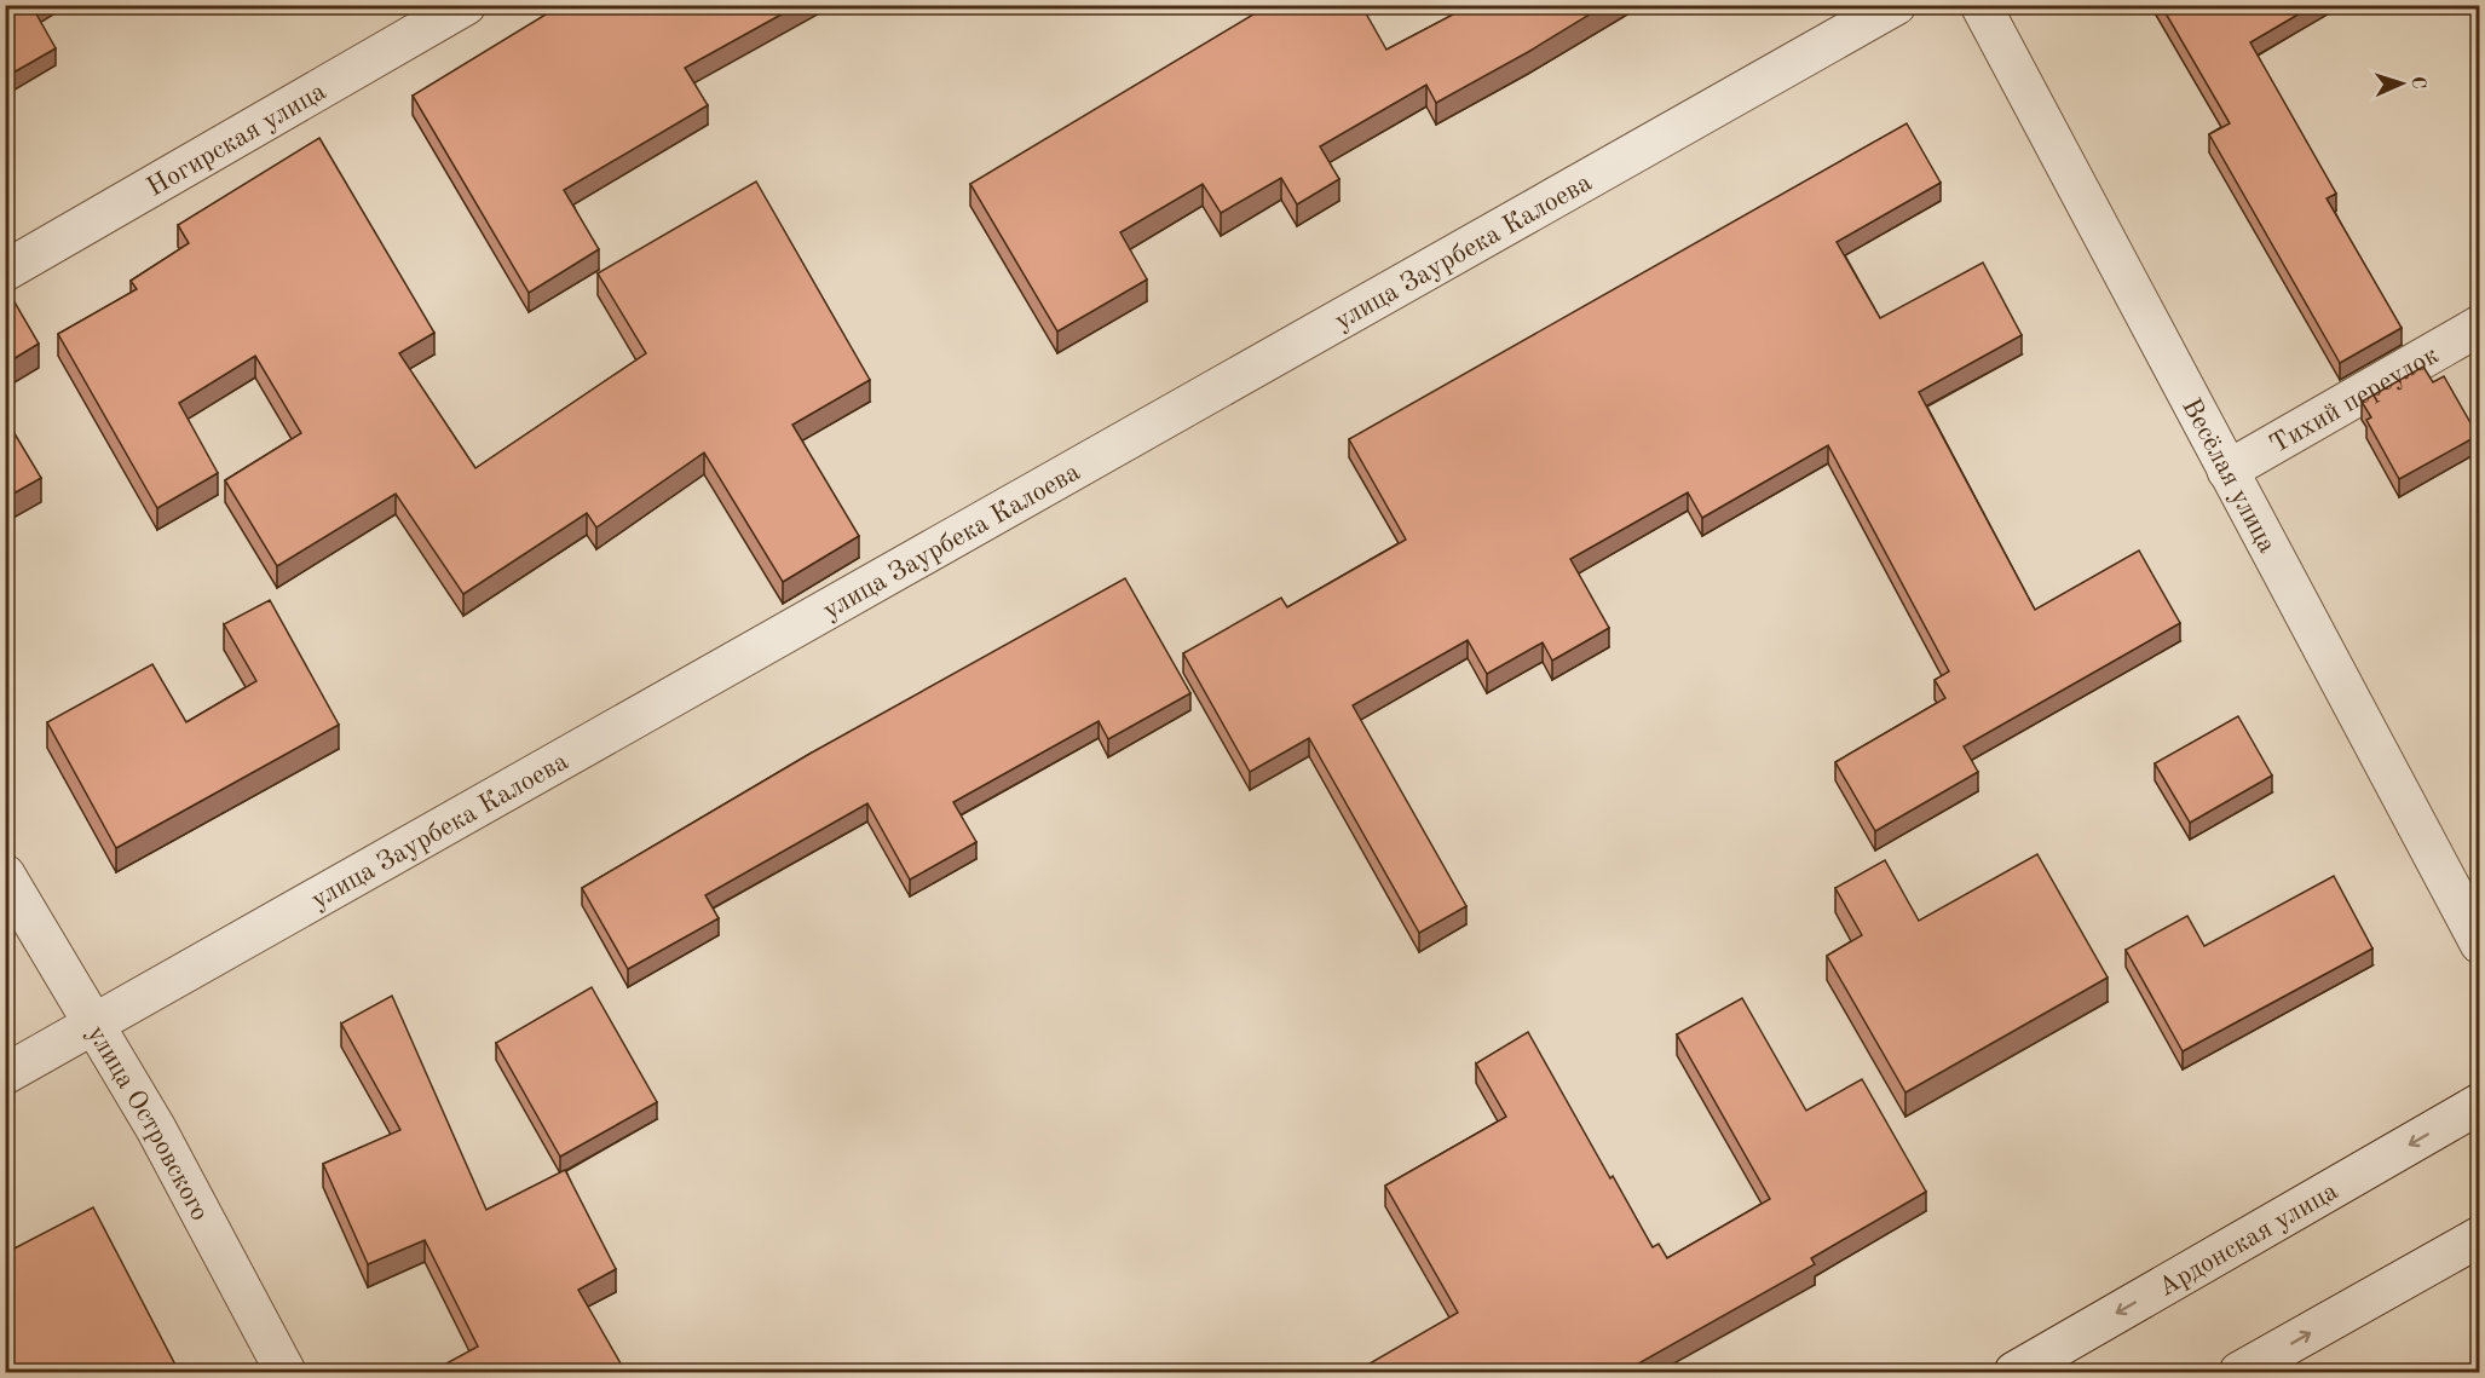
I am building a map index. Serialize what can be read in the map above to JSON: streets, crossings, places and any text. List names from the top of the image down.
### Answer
{
  "streets": {
    "street": [
      "Ногирская улица",
      "улица Заурбека Калоева",
      "Тихий переулок",
      "Весёлая улица",
      "улица Островского",
      "Ардонская улица"
    ]
  },
  "crossings": [
    ["улица Заурбека Калоева", "улица Островского"],
    ["Тихий переулок", "Весёлая улица"]
  ],
  "north": "right"
}
